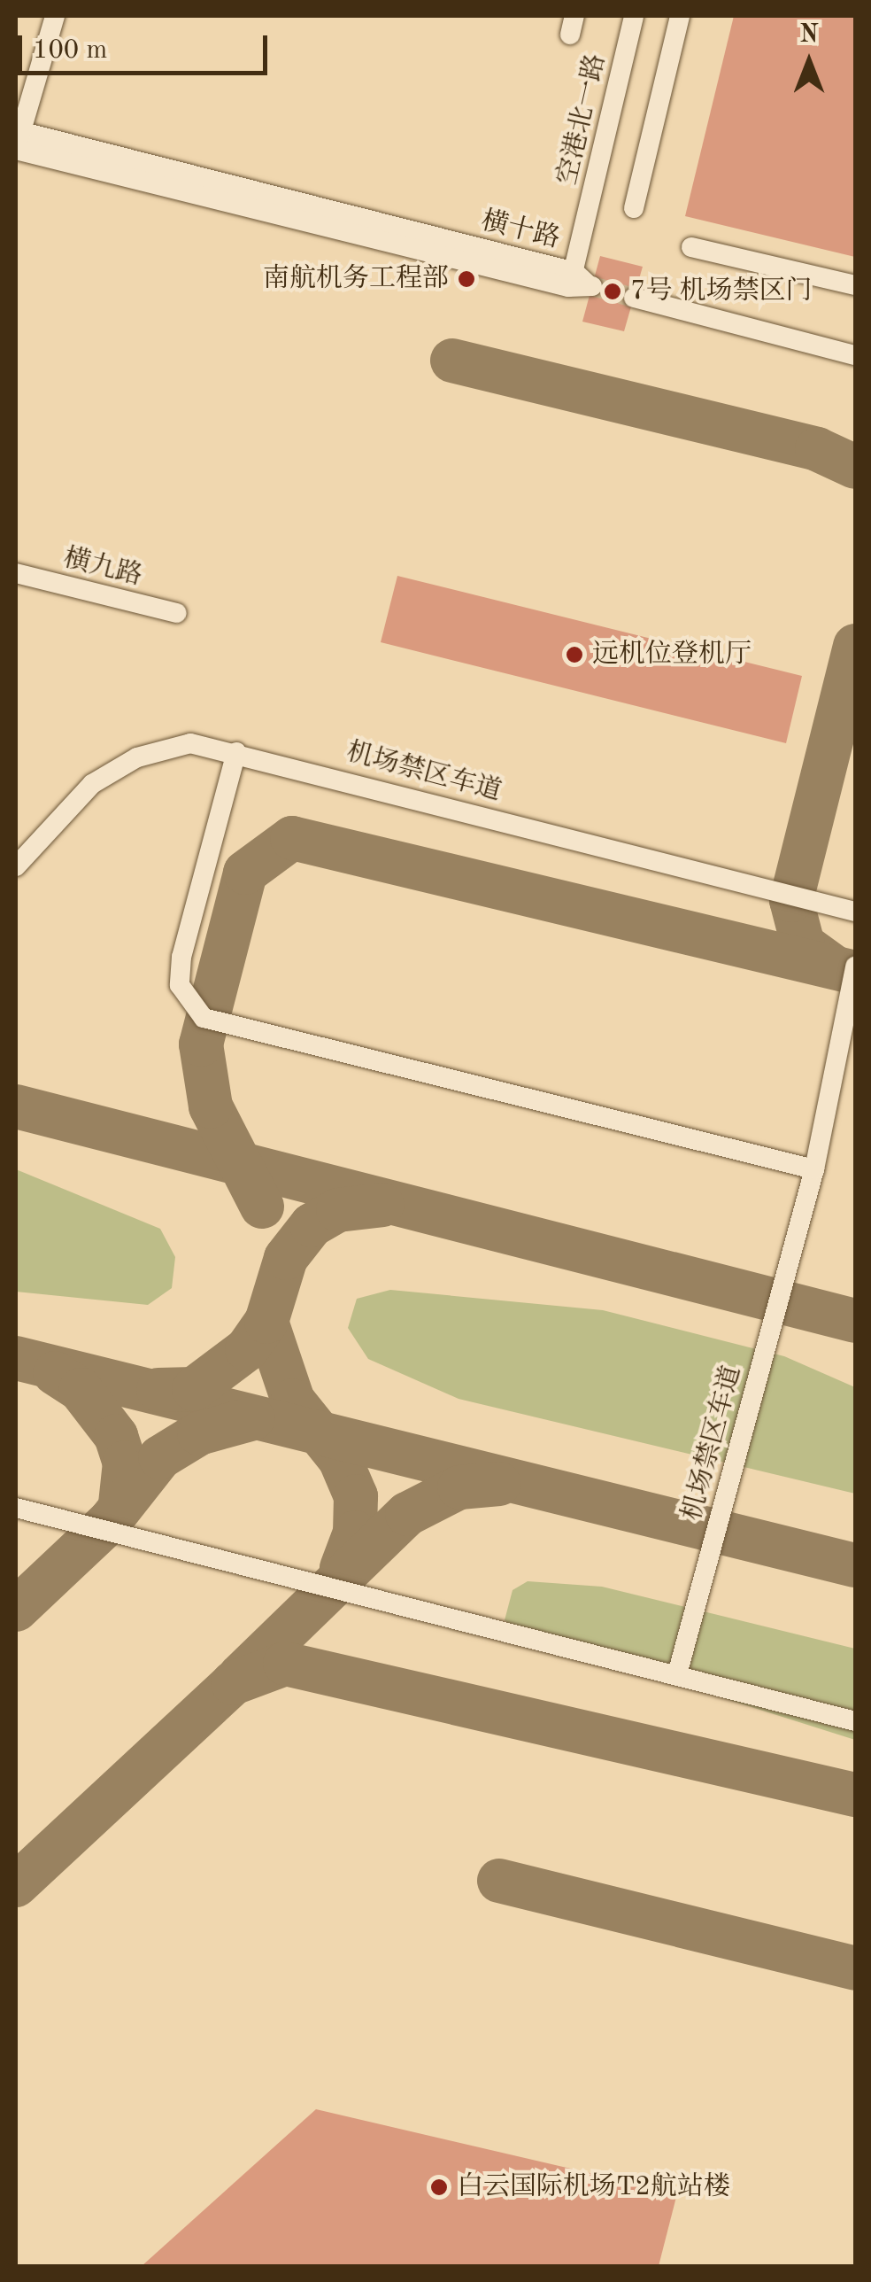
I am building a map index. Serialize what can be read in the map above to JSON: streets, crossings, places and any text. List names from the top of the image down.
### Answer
{
  "streets": {
    "street": [
      "空港北一路",
      "横十路",
      "横九路",
      "机场禁区车道"
    ]
  },
  "crossings": [
    ["空港北一路", "横十路"]
  ],
  "places": [
    "南航机务工程部",
    "7号 机场禁区门",
    "远机位登机厅",
    "白云国际机场T2航站楼"
  ],
  "scale_bar": "100 m",
  "north": "top"
}
